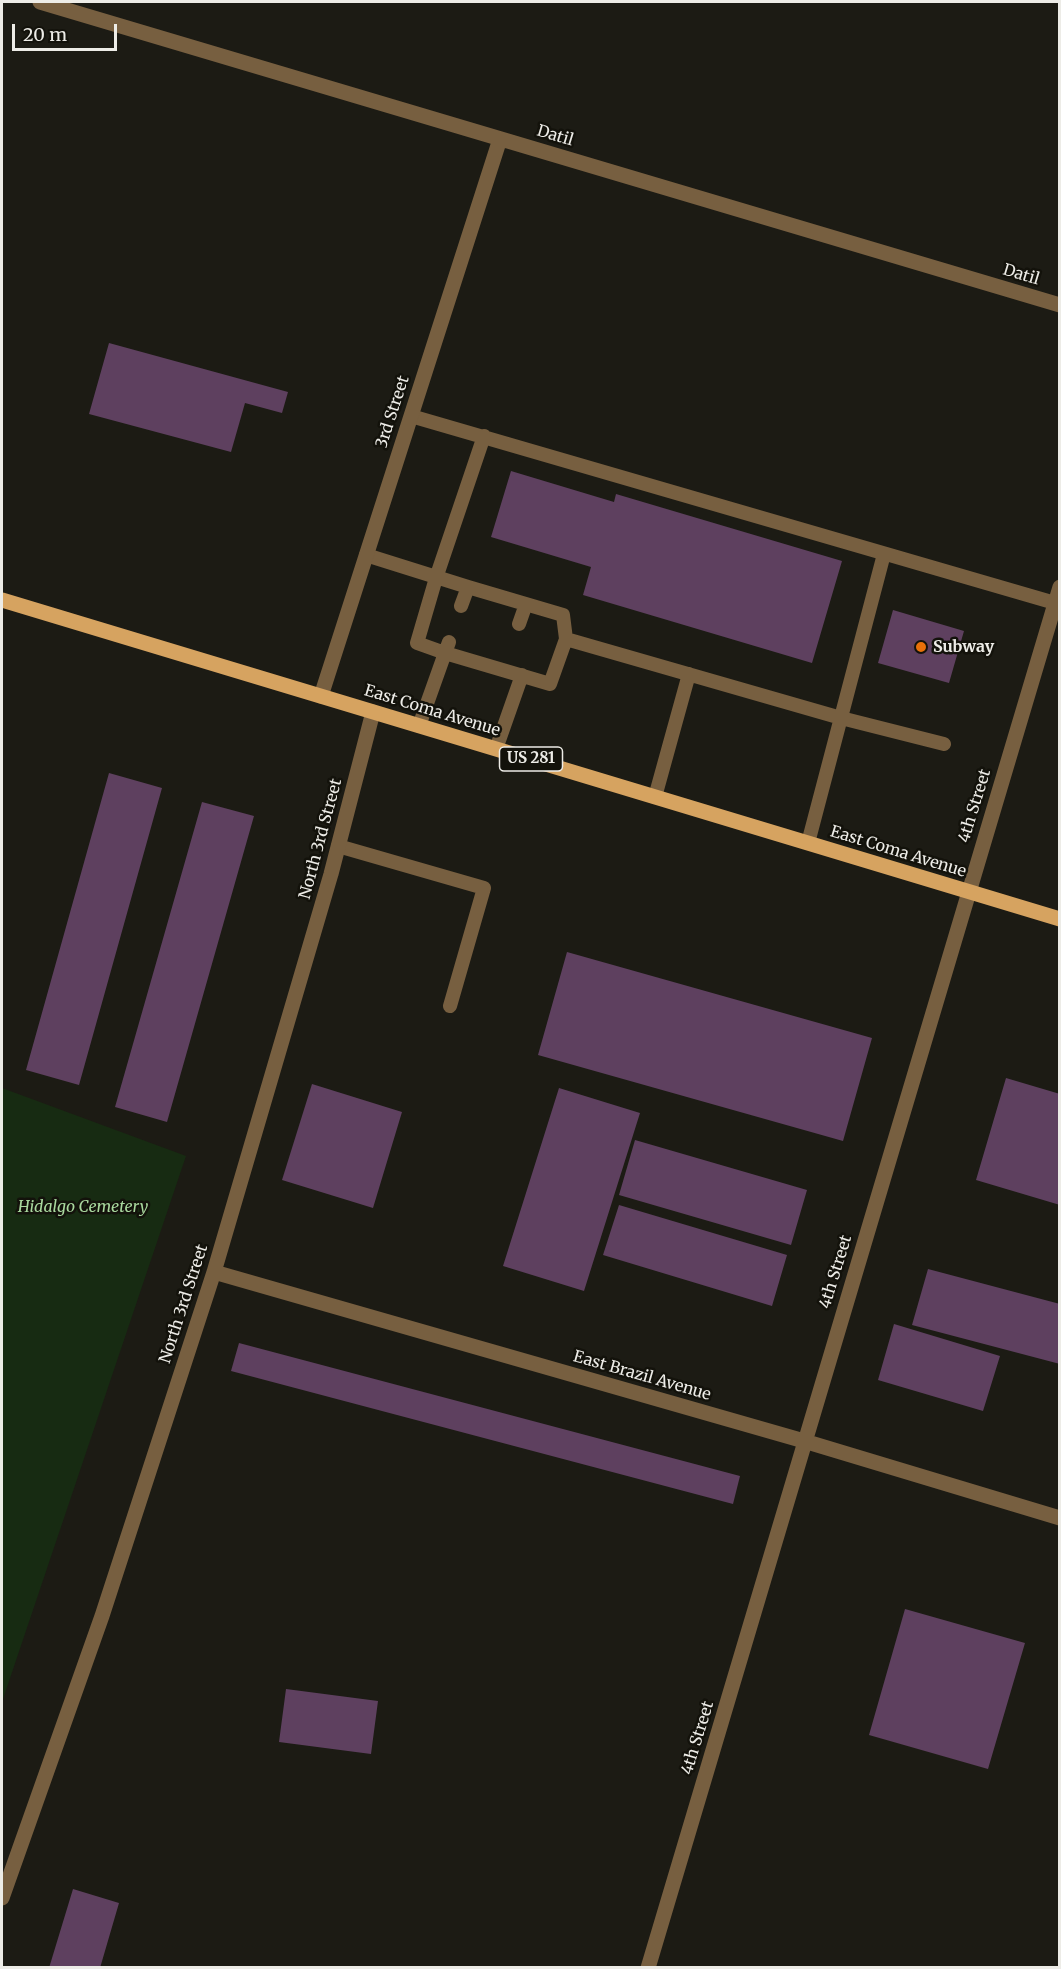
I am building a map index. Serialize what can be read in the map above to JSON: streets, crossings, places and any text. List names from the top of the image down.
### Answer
{
  "streets": {
    "main road": ["East Coma Avenue", "US 281"],
    "street": [
      "Datil",
      "3rd Street",
      "4th Street",
      "North 3rd Street",
      "East Brazil Avenue"
    ]
  },
  "crossings": [
    ["Datil", "3rd Street"],
    ["3rd Street", "East Coma Avenue"],
    ["East Coma Avenue", "4th Street"],
    ["East Coma Avenue", "North 3rd Street"],
    ["4th Street", "East Brazil Avenue"],
    ["North 3rd Street", "East Brazil Avenue"]
  ],
  "parks": ["Hidalgo Cemetery"],
  "places": ["Subway"],
  "scale_bar": "20 m"
}
